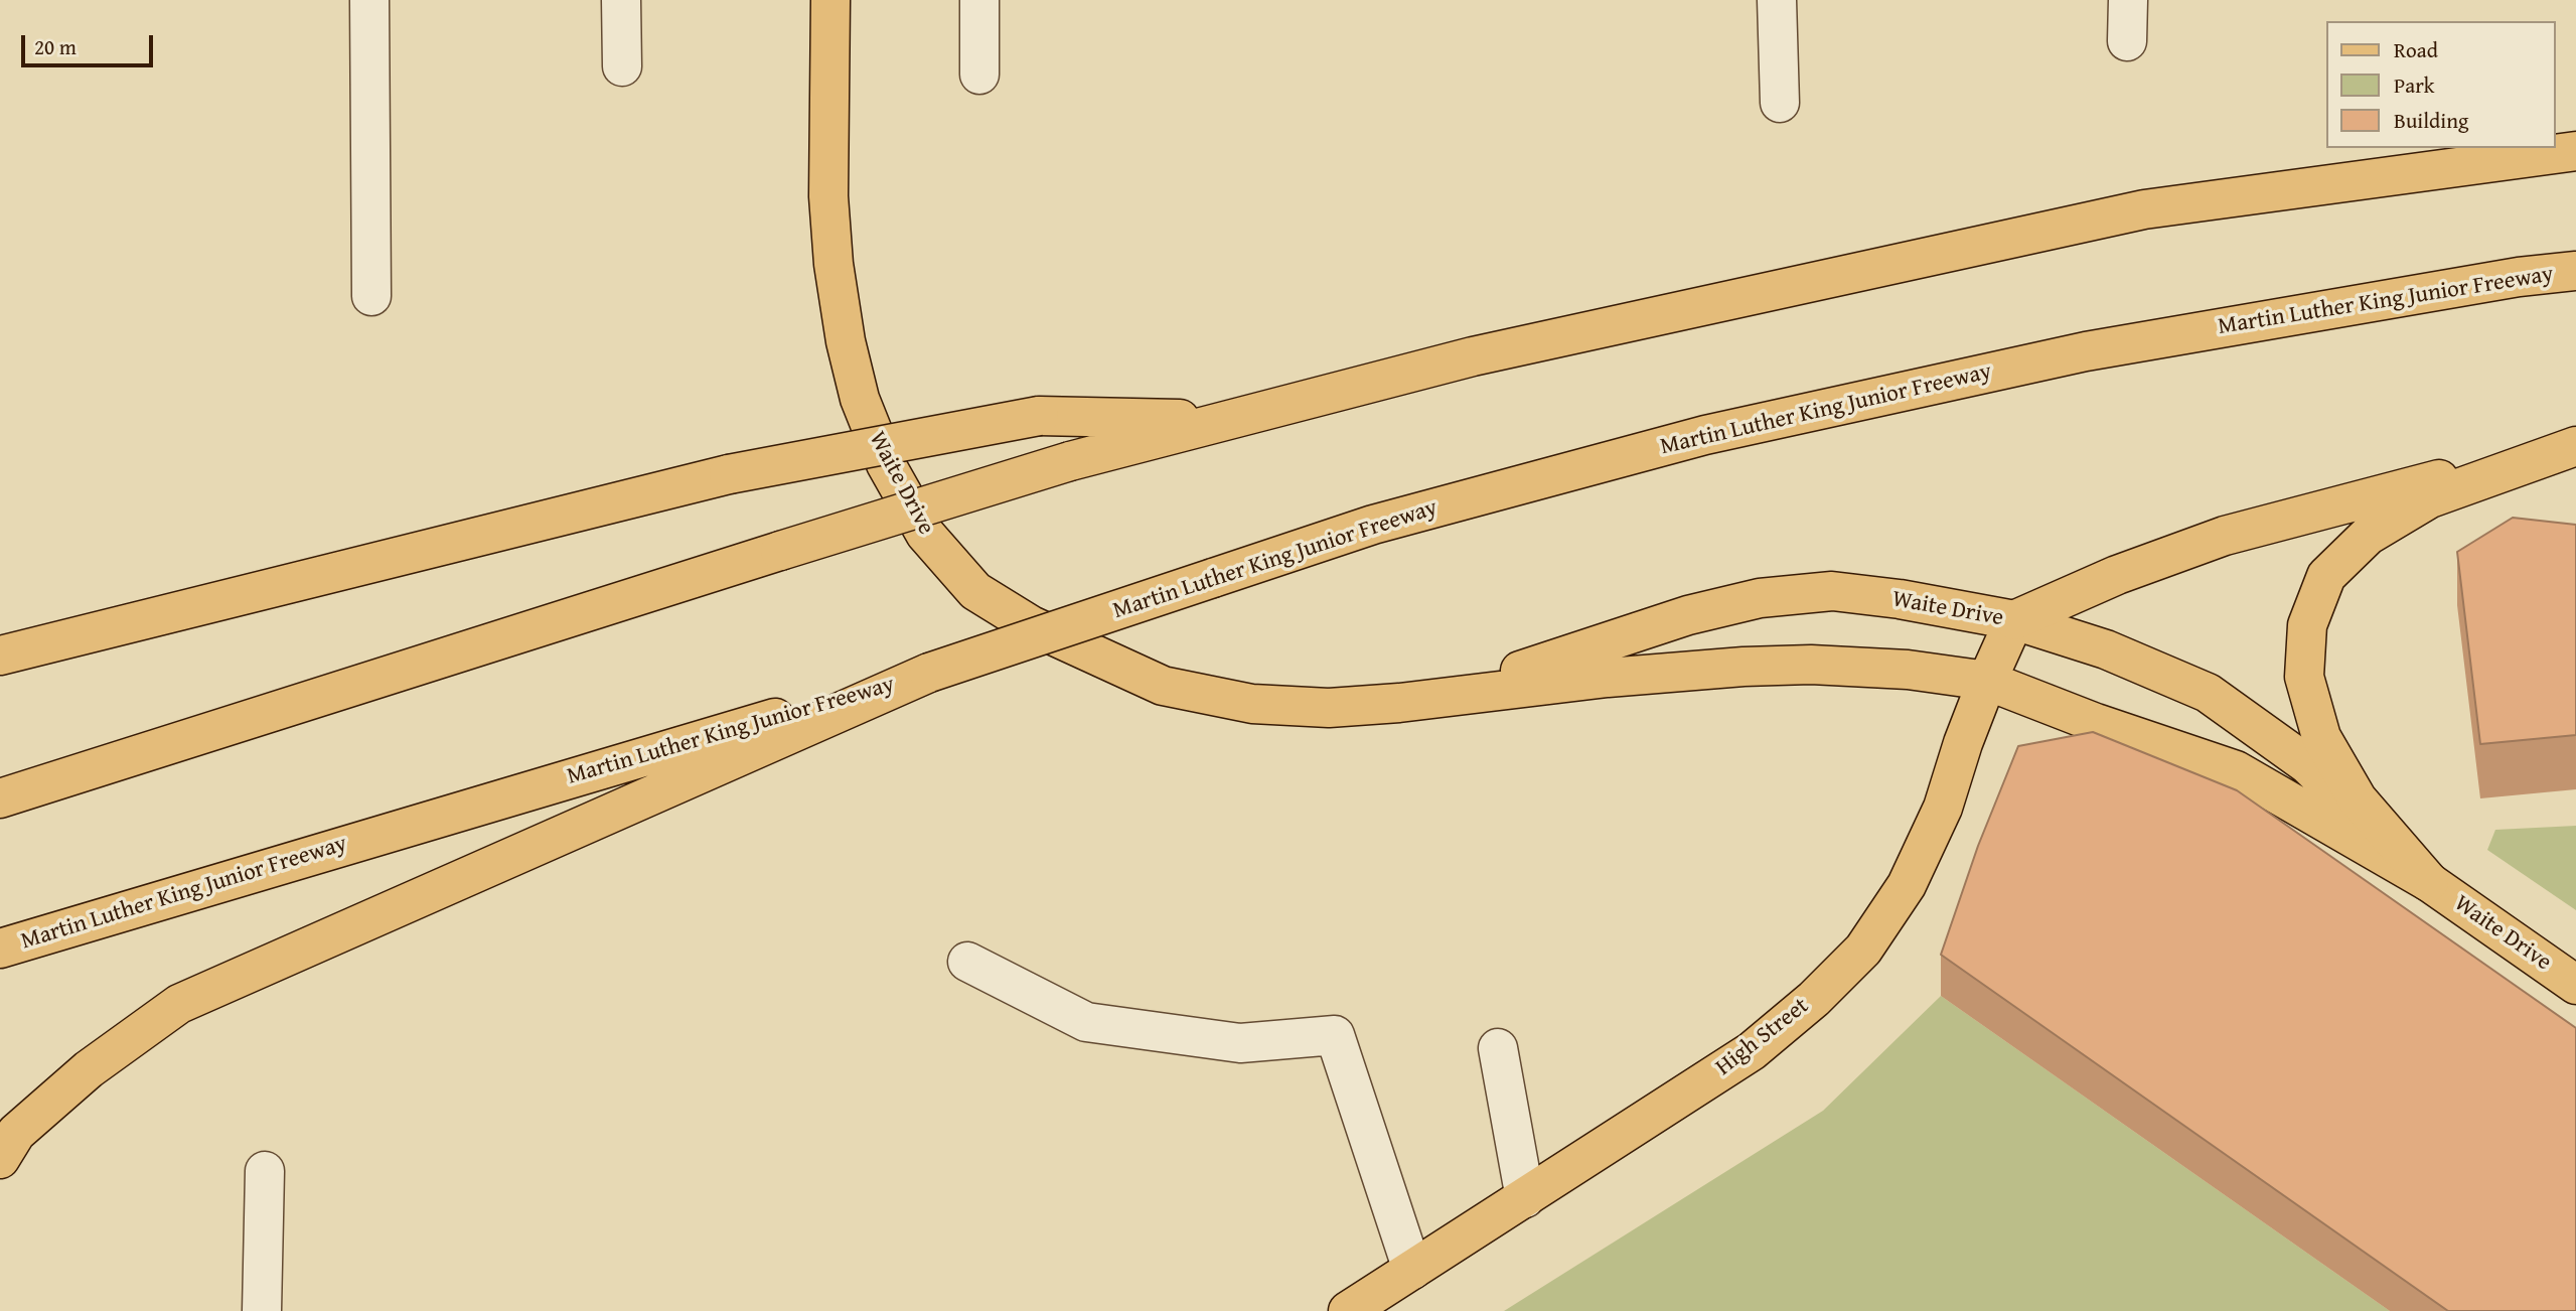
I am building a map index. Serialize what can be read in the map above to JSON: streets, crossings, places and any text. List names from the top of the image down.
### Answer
{
  "streets": {
    "main road": ["Martin Luther King Junior Freeway", "Waite Drive", "High Street"]
  },
  "crossings": [
    ["Waite Drive", "High Street"]
  ],
  "legend": ["Road", "Park", "Building"],
  "scale_bar": "20 m"
}
